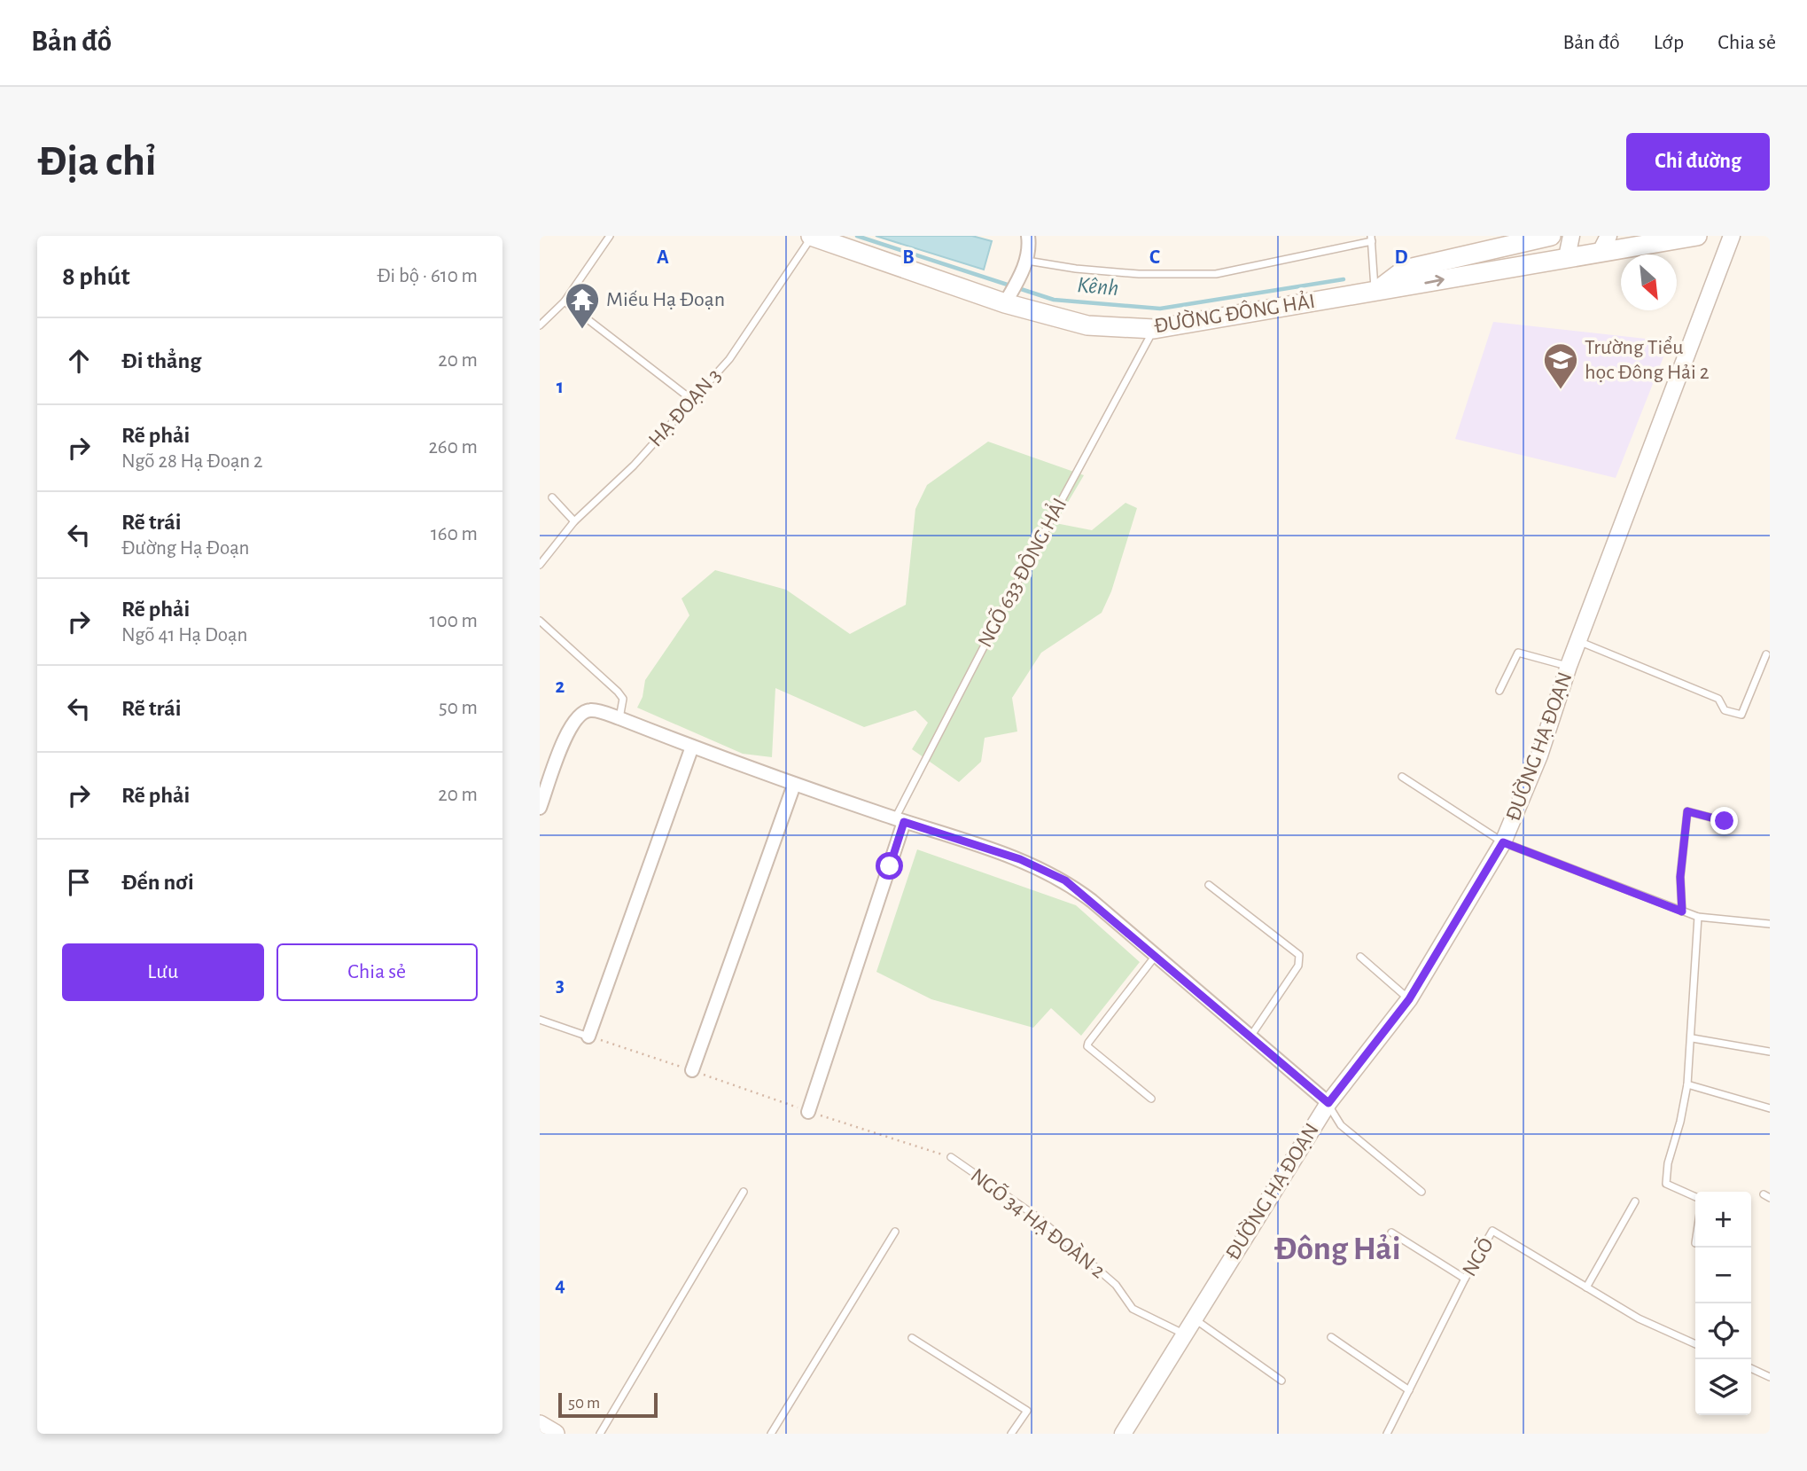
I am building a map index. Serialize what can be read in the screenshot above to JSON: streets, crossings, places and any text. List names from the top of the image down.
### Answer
{
  "streets": {
    "main road": ["ĐƯỜNG ĐÔNG HẢI"],
    "street": ["ĐƯỜNG HẠ ĐOẠN"],
    "lane": [
      "HẠ ĐOẠN 3",
      "NGÕ 633 ĐÔNG HẢI",
      "NGÕ 34 HẠ ĐOÀN 2",
      "NGÕ"
    ]
  },
  "crossings": [
    ["ĐƯỜNG ĐÔNG HẢI", "HẠ ĐOẠN 3"],
    ["ĐƯỜNG ĐÔNG HẢI", "NGÕ 633 ĐÔNG HẢI"],
    ["ĐƯỜNG HẠ ĐOẠN", "NGÕ 34 HẠ ĐOÀN 2"]
  ],
  "districts": ["Đông Hải"],
  "water": ["Kênh"],
  "places": {
    "temple": ["Miếu Hạ Đoạn"],
    "school or university": ["Trường Tiểu học Đông Hải 2"]
  },
  "scale_bar": "50 m",
  "north": "bottom right",
  "page": {
    "header": "Bản đồ",
    "nav": ["Bản đồ", "Lớp", "Chia sẻ"],
    "buttons": [
      "Chỉ đường",
      ["Lưu", "Chia sẻ"]
    ],
    "title": "Địa chỉ",
    "heading": ["8 phút", "Đi bộ · 610 m"],
    "list": [
      ["Đi thẳng", "20 m"],
      ["Rẽ phải", "Ngõ 28 Hạ Đoạn 2", "260 m"],
      ["Rẽ trái", "Đường Hạ Đoạn", "160 m"],
      ["Rẽ phải", "Ngõ 41 Hạ Doạn", "100 m"],
      ["Rẽ trái", "50 m"],
      ["Rẽ phải", "20 m"],
      "Đến nơi"
    ],
    "map_buttons": ["+", "−"],
    "scale": "50 m"
  },
  "grid": {
    "columns": [
      "A",
      "B",
      "C",
      "D"
    ],
    "rows": [
      "1",
      "2",
      "3",
      "4"
    ]
  }
}
